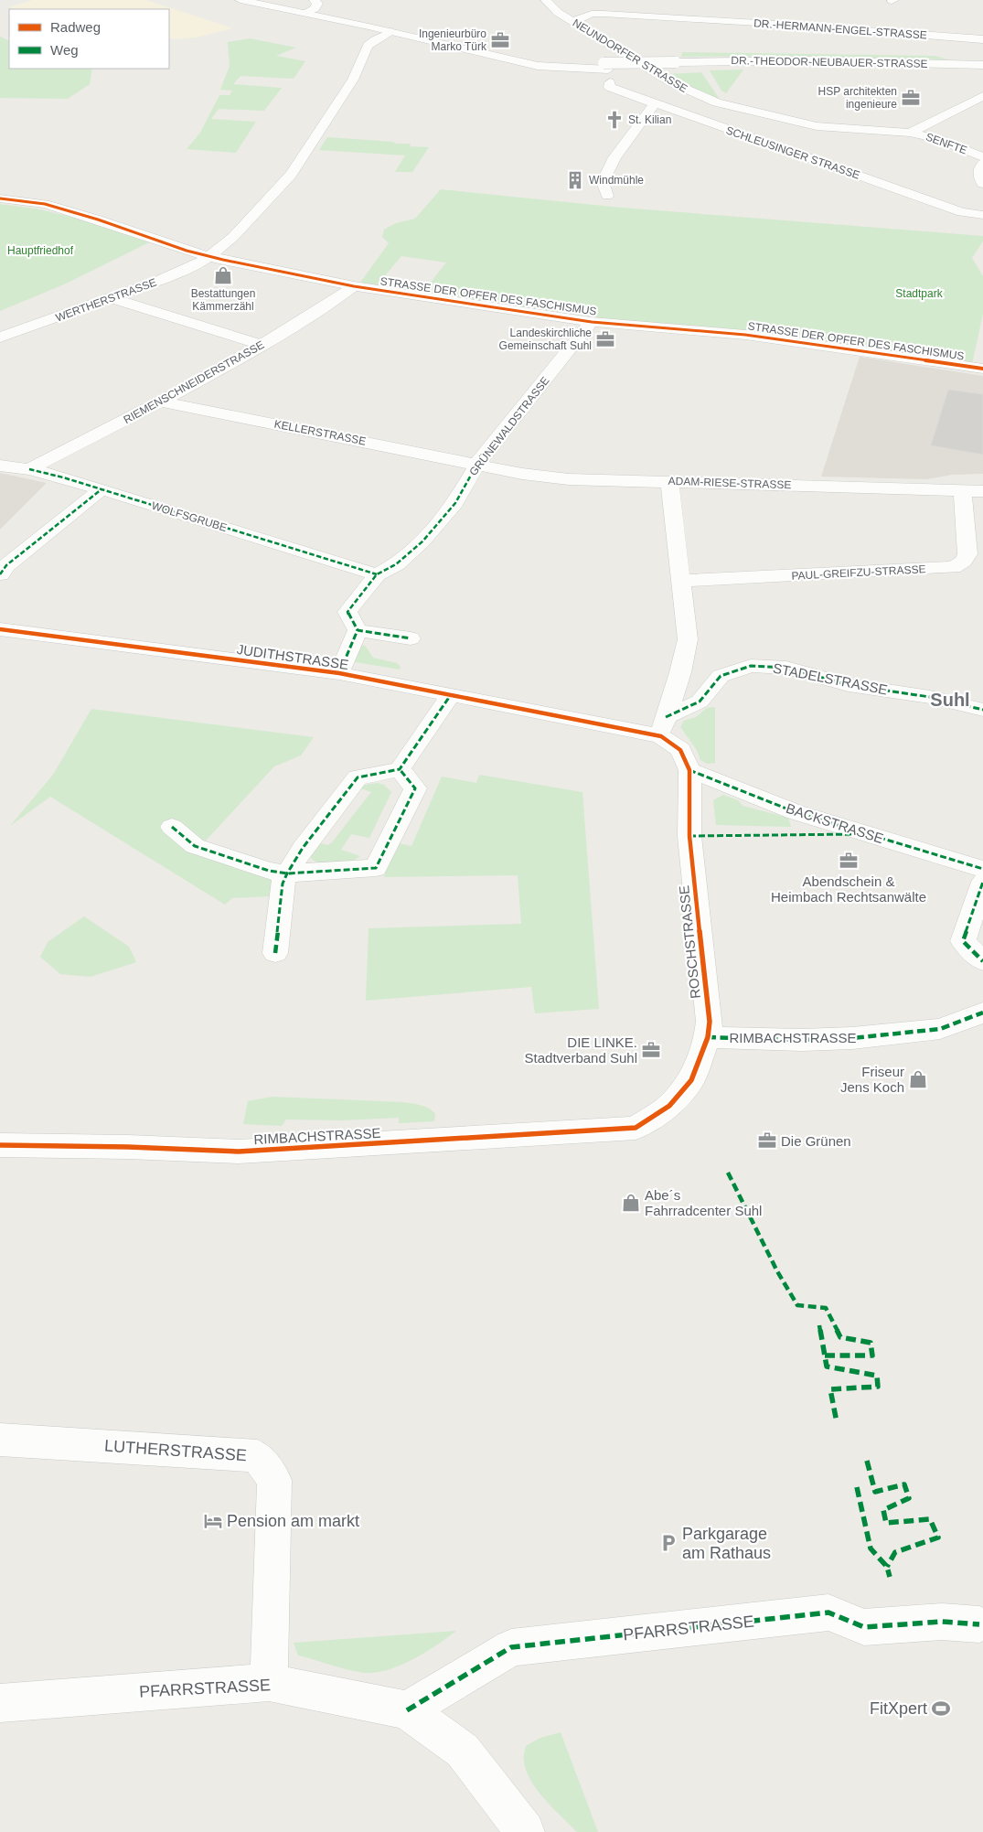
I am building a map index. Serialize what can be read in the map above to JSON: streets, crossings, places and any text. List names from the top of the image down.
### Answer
{
  "streets": {
    "street": [
      "DR.-HERMANN-ENGEL-STRASSE",
      "NEUNDORFER STRASSE",
      "DR.-THEODOR-NEUBAUER-STRASSE",
      "SENFTE",
      "SCHLEUSINGER STRASSE",
      "STRASSE DER OPFER DES FASCHISMUS",
      "WERTHERSTRASSE",
      "RIEMENSCHNEIDERSTRASSE",
      "GRÜNEWALDSTRASSE",
      "KELLERSTRASSE",
      "ADAM-RIESE-STRASSE",
      "WOLFSGRUBE",
      "PAUL-GREIFZU-STRASSE",
      "JUDITHSTRASSE",
      "STADELSTRASSE",
      "BACKSTRASSE",
      "ROSCHSTRASSE",
      "RIMBACHSTRASSE",
      "LUTHERSTRASSE",
      "PFARRSTRASSE"
    ]
  },
  "crossings": [
    ["DR.-HERMANN-ENGEL-STRASSE", "NEUNDORFER STRASSE"],
    ["NEUNDORFER STRASSE", "SENFTE"],
    ["STRASSE DER OPFER DES FASCHISMUS", "WERTHERSTRASSE"],
    ["STRASSE DER OPFER DES FASCHISMUS", "RIEMENSCHNEIDERSTRASSE"],
    ["STRASSE DER OPFER DES FASCHISMUS", "GRÜNEWALDSTRASSE"],
    ["RIEMENSCHNEIDERSTRASSE", "KELLERSTRASSE"],
    ["RIEMENSCHNEIDERSTRASSE", "WOLFSGRUBE"],
    ["GRÜNEWALDSTRASSE", "KELLERSTRASSE"],
    ["GRÜNEWALDSTRASSE", "ADAM-RIESE-STRASSE"],
    ["GRÜNEWALDSTRASSE", "WOLFSGRUBE"],
    ["KELLERSTRASSE", "ADAM-RIESE-STRASSE"],
    ["ADAM-RIESE-STRASSE", "PAUL-GREIFZU-STRASSE"],
    ["JUDITHSTRASSE", "STADELSTRASSE"],
    ["JUDITHSTRASSE", "ROSCHSTRASSE"],
    ["STADELSTRASSE", "ROSCHSTRASSE"],
    ["BACKSTRASSE", "ROSCHSTRASSE"],
    ["ROSCHSTRASSE", "RIMBACHSTRASSE"],
    ["LUTHERSTRASSE", "PFARRSTRASSE"]
  ],
  "districts": ["Suhl"],
  "parks": ["Hauptfriedhof", "Stadtpark"],
  "places": {
    "office": [
      "Ingenieurbüro Marko Türk",
      "HSP architekten ingenieure",
      "Landeskirchliche Gemeinschaft Suhl",
      "Abendschein & Heimbach Rechtsanwälte",
      "DIE LINKE. Stadtverband Suhl",
      "Die Grünen"
    ],
    "church": ["St. Kilian"],
    "building": ["Windmühle"],
    "shop": ["Bestattungen Kämmerzähl", "Friseur Jens Koch", "Abe´s Fahrradcenter Suhl"],
    "hotel": ["Pension am markt"],
    "parking": ["Parkgarage am Rathaus"],
    "sports": ["FitXpert"]
  },
  "legend": ["Radweg", "Weg"]
}
